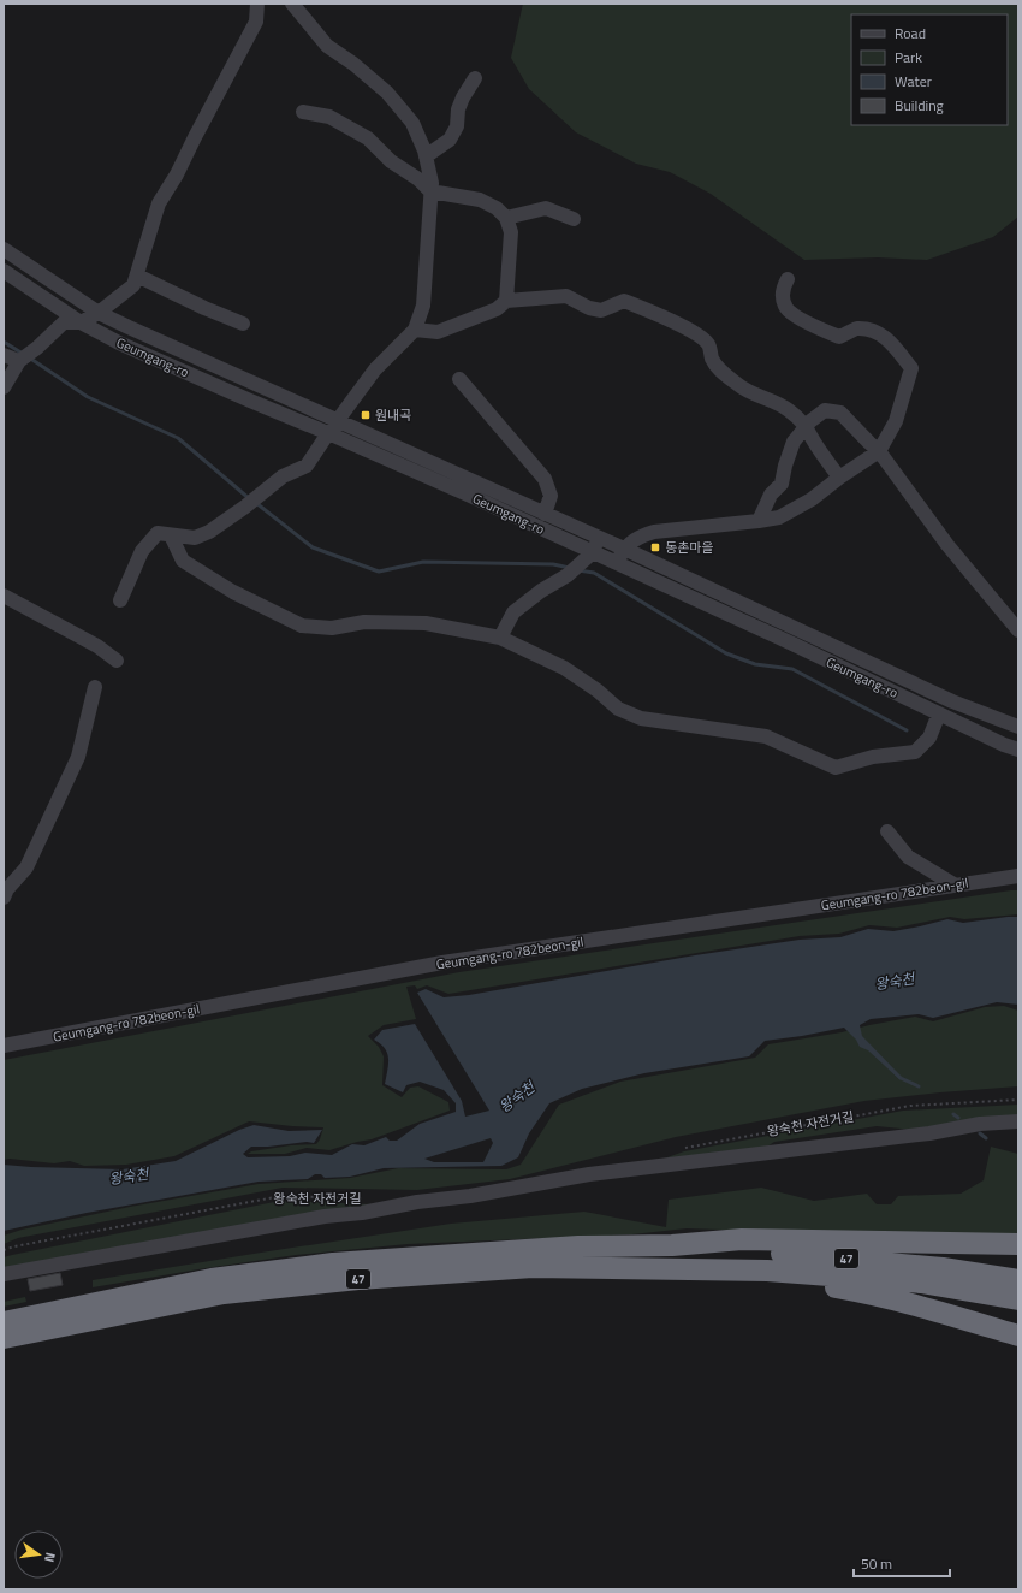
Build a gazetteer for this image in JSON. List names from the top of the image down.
{
  "streets": {
    "highway": ["47"],
    "street": ["Geumgang-ro", "Geumgang-ro 782beon-gil"],
    "path": ["왕숙천 자전거길"]
  },
  "water": ["왕숙천"],
  "places": {
    "transit": ["원내곡", "동촌마을"]
  },
  "legend": [
    "Road",
    "Park",
    "Water",
    "Building"
  ],
  "scale_bar": "50 m",
  "north": "right"
}
